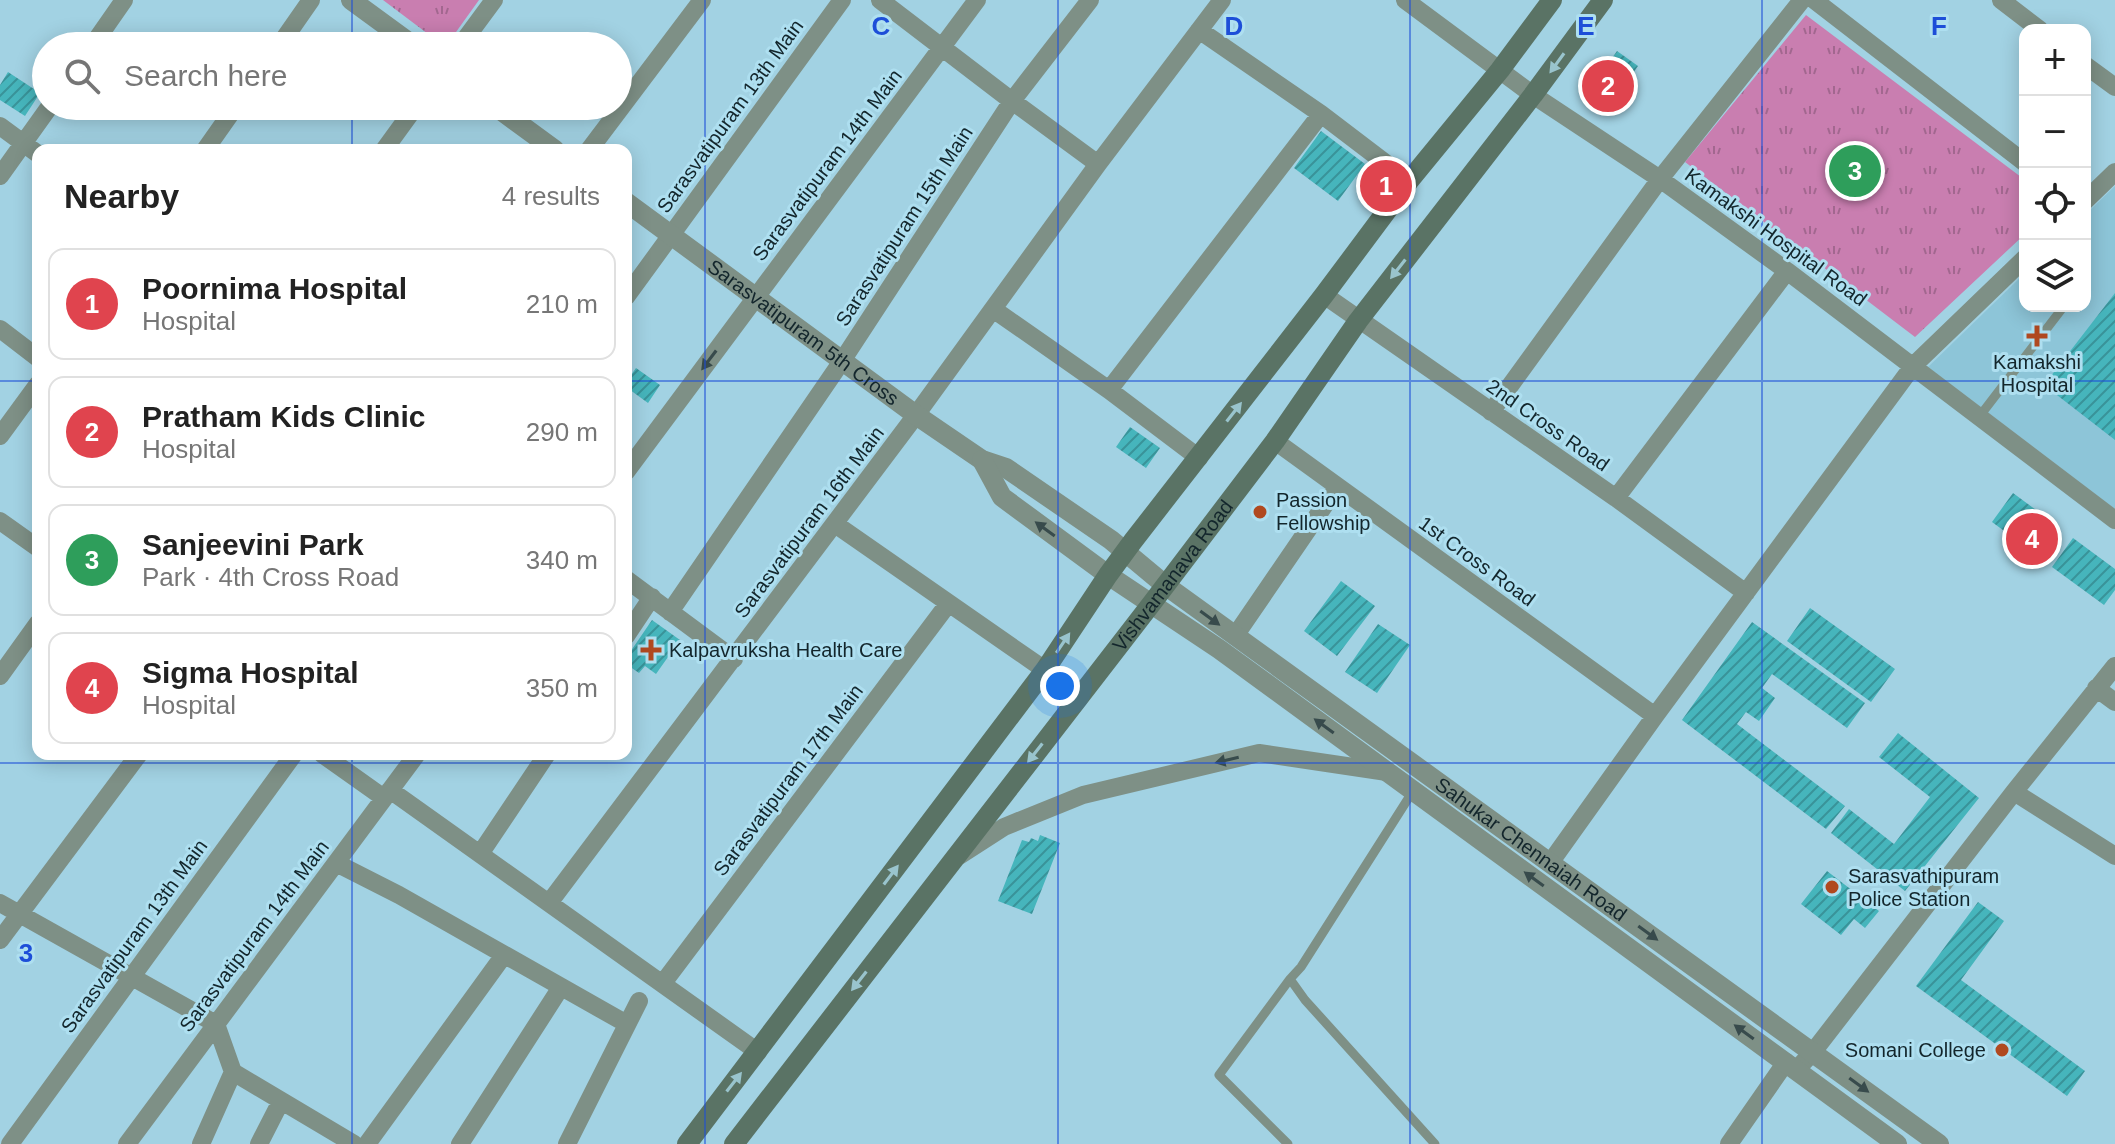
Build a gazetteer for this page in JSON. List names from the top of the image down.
{
  "streets": {
    "main road": ["Vishvamanava Road"],
    "street": [
      "Sarasvatipuram 13th Main",
      "Sarasvatipuram 14th Main",
      "Sarasvatipuram 15th Main",
      "Kamakshi Hospital Road",
      "Sarasvatipuram 5th Cross",
      "2nd Cross Road",
      "Sarasvatipuram 16th Main",
      "1st Cross Road",
      "Sarasvatipuram 17th Main",
      "Sahukar Chennaiah Road"
    ]
  },
  "crossings": [
    ["Sarasvatipuram 13th Main", "Sarasvatipuram 5th Cross"],
    ["Sarasvatipuram 14th Main", "Sarasvatipuram 5th Cross"],
    ["Sarasvatipuram 15th Main", "Sarasvatipuram 5th Cross"],
    ["Kamakshi Hospital Road", "Vishvamanava Road"],
    ["Sarasvatipuram 5th Cross", "Sarasvatipuram 16th Main"],
    ["Sarasvatipuram 5th Cross", "Sahukar Chennaiah Road"],
    ["2nd Cross Road", "Vishvamanava Road"],
    ["1st Cross Road", "Vishvamanava Road"],
    ["Vishvamanava Road", "Sahukar Chennaiah Road"]
  ],
  "places": {
    "health": ["Kamakshi Hospital", "Kalpavruksha Health Care"],
    "other": ["Passion Fellowship", "Sarasvathipuram Police Station", "Somani College"]
  },
  "page": {
    "map_buttons": ["+", "−"],
    "search": "Search here",
    "pins": [
      "2",
      "3",
      "1",
      "4"
    ],
    "heading": ["Nearby", "4 results"],
    "list": [
      {
        "mark": "1",
        "name": "Poornima Hospital",
        "note": "Hospital",
        "value": "210 m"
      },
      {
        "mark": "2",
        "name": "Pratham Kids Clinic",
        "note": "Hospital",
        "value": "290 m"
      },
      {
        "mark": "3",
        "name": "Sanjeevini Park",
        "note": "Park · 4th Cross Road",
        "value": "340 m"
      },
      {
        "mark": "4",
        "name": "Sigma Hospital",
        "note": "Hospital",
        "value": "350 m"
      }
    ]
  },
  "grid": {
    "columns": [
      "C",
      "D",
      "E",
      "F"
    ],
    "rows": ["3"]
  }
}
